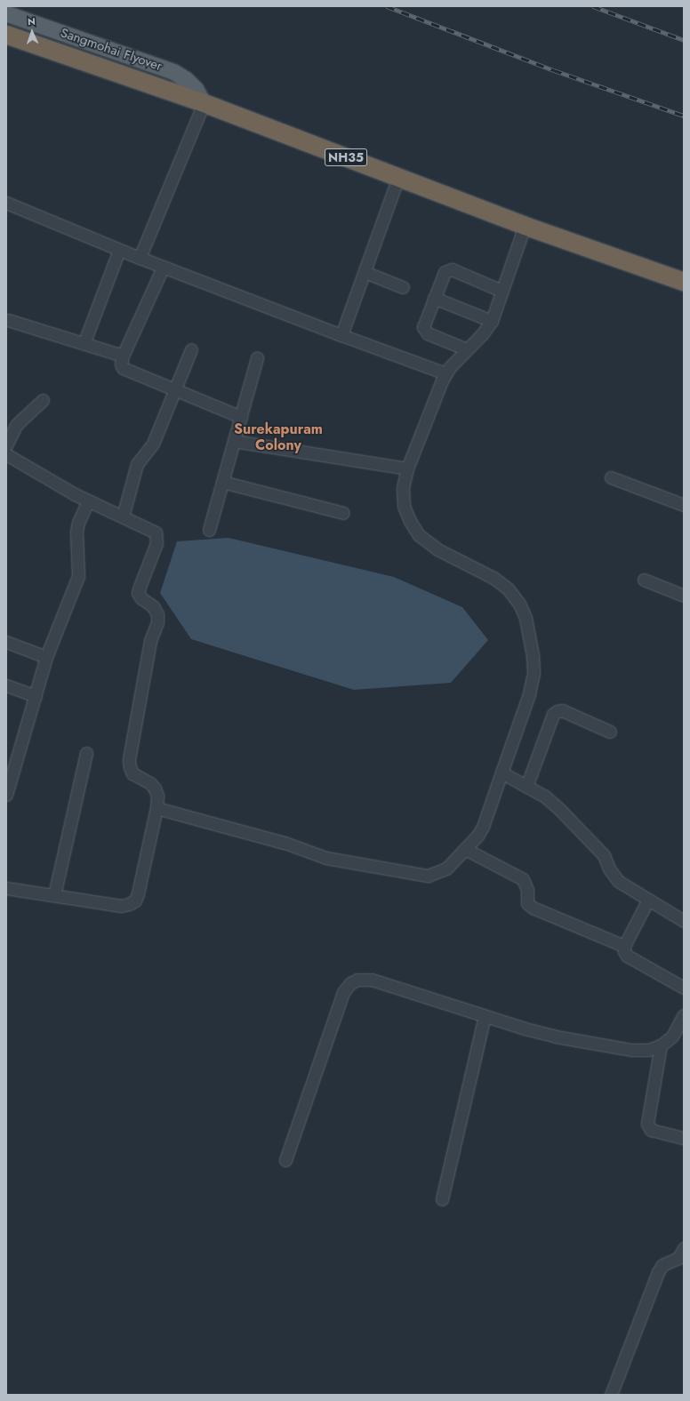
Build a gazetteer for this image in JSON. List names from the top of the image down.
{
  "streets": {
    "highway": ["NH35"],
    "main road": ["Sangmohai Flyover"]
  },
  "crossings": [
    ["Sangmohai Flyover", "NH35"]
  ],
  "districts": ["Surekapuram Colony"],
  "north": "top"
}
